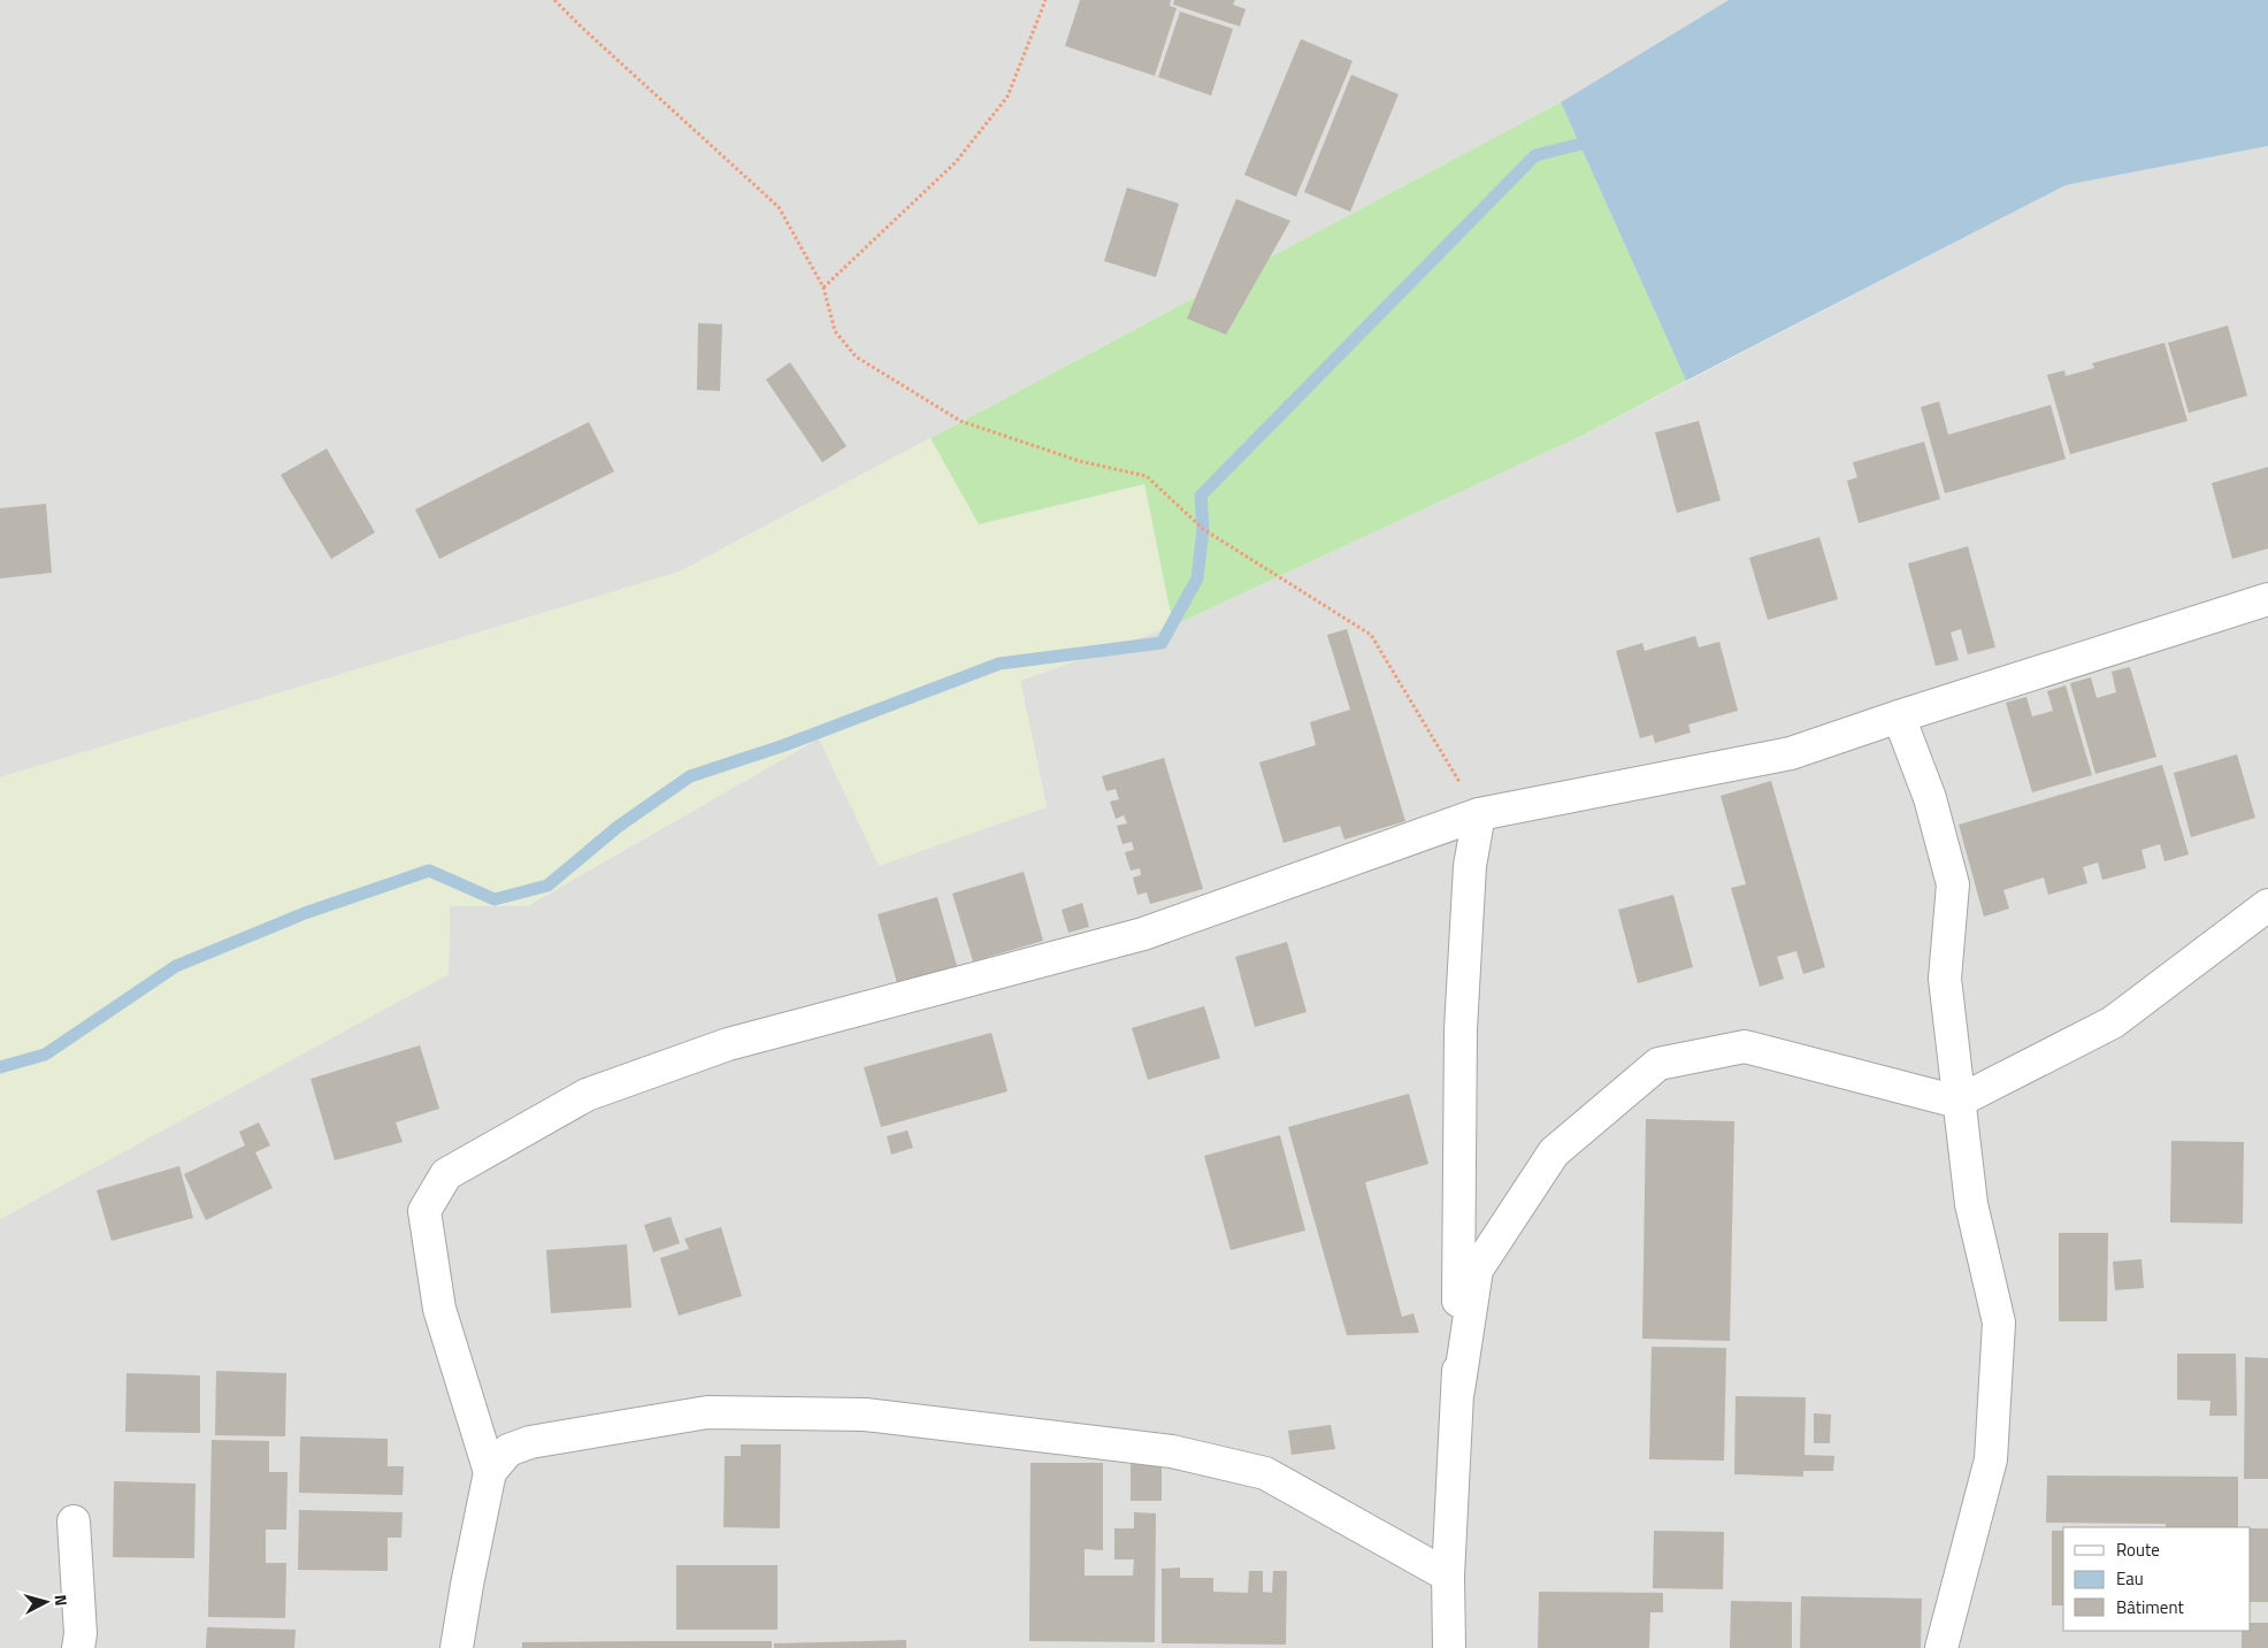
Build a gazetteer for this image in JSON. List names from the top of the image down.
{
  "legend": ["Route", "Eau", "Bâtiment"],
  "north": "right"
}
